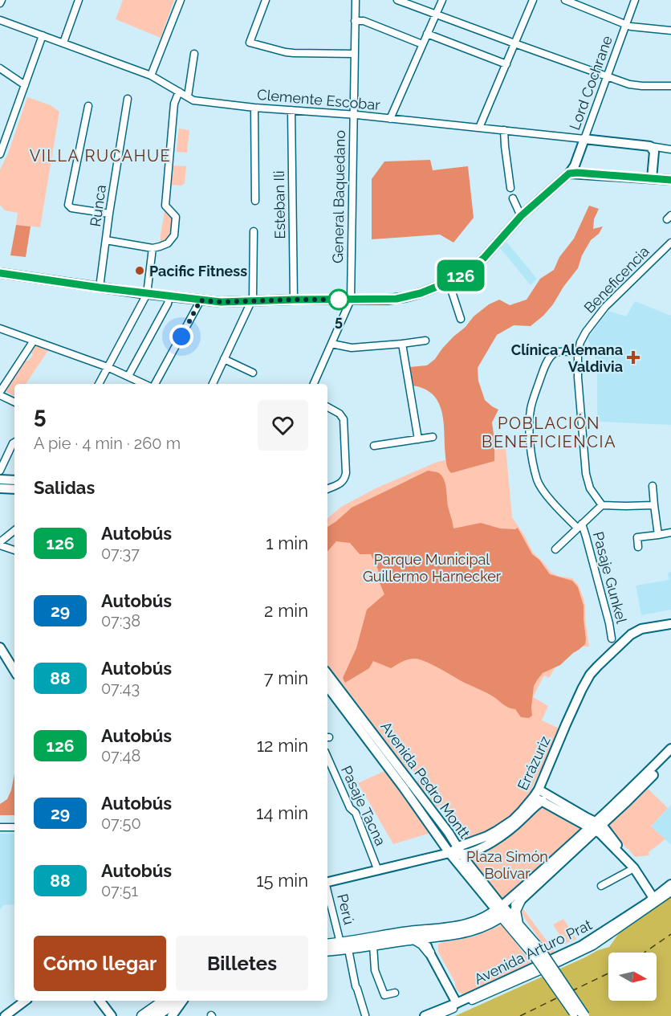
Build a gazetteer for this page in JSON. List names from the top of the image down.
{
  "streets": {
    "highway": ["Avenida Pedro Montt"],
    "main road": [
      "Lord Cochrane",
      "Clemente Escobar",
      "Errázuriz",
      "Avenida Arturo Prat"
    ],
    "street": [
      "General Baquedano",
      "Esteban Ili",
      "Runca",
      "Beneficencia",
      "Pasaje Gunkel",
      "Pasaje Tacna",
      "Perú"
    ]
  },
  "crossings": [
    ["Lord Cochrane", "Clemente Escobar"],
    ["Clemente Escobar", "General Baquedano"],
    ["Clemente Escobar", "Esteban Ili"],
    ["Errázuriz", "Avenida Pedro Montt"],
    ["Errázuriz", "Pasaje Tacna"]
  ],
  "districts": ["VILLA RUCAHUE", "POBLACIÓN BENEFICIENCIA"],
  "parks": ["Parque Municipal Guillermo Harnecker", "Plaza Simón Bolívar"],
  "places": {
    "other": ["Pacific Fitness", "5"],
    "health": ["Clínica Alemana Valdivia"]
  },
  "lines": ["bus line 126"],
  "north": "right",
  "page": {
    "on_map": "126",
    "heading": [
      ["5", "A pie · 4 min · 260 m"],
      "Salidas"
    ],
    "list": [
      {
        "mark": "126",
        "name": "Autobús",
        "note": "07:37",
        "value": "1 min"
      },
      {
        "mark": "29",
        "name": "Autobús",
        "note": "07:38",
        "value": "2 min"
      },
      {
        "mark": "88",
        "name": "Autobús",
        "note": "07:43",
        "value": "7 min"
      },
      {
        "mark": "126",
        "name": "Autobús",
        "note": "07:48",
        "value": "12 min"
      },
      {
        "mark": "29",
        "name": "Autobús",
        "note": "07:50",
        "value": "14 min"
      },
      {
        "mark": "88",
        "name": "Autobús",
        "note": "07:51",
        "value": "15 min"
      }
    ],
    "buttons": ["Cómo llegar", "Billetes"]
  }
}
